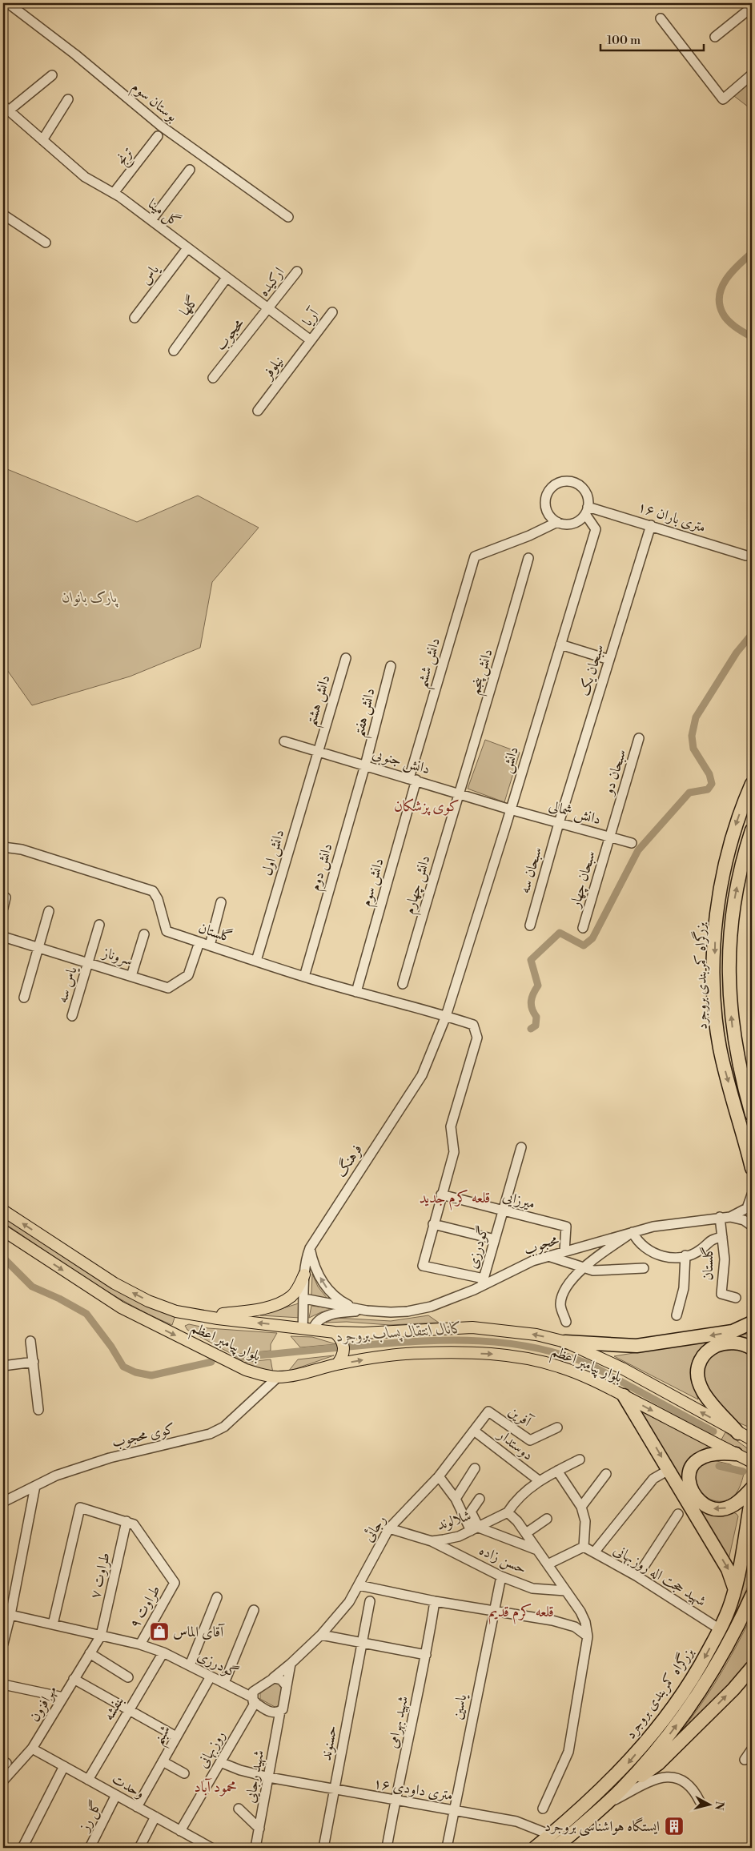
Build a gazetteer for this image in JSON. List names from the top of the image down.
{
  "streets": {
    "highway": ["بزرگراه کمربندی بروجرد"],
    "main road": ["بلوار پیامبر اعظم"],
    "street": [
      "بوستان سوم",
      "ترنج",
      "گل مینا",
      "یاس",
      "ارکیده",
      "گلها",
      "آریا",
      "محجوب",
      "نیلوفر",
      "۱۶ متری باران",
      "دانش ششم",
      "سبحان یک",
      "دانش پنجم",
      "دانش هشتم",
      "دانش هفتم",
      "دانش",
      "دانش جنوبی",
      "سبحان دو",
      "دانش شمالی",
      "دانش اول",
      "دانش دوم",
      "سبحان سه",
      "سبحان چهار",
      "دانش سوم",
      "دانش چهارم",
      "گلستان",
      "سروناز",
      "یاس سه",
      "فرهنگ",
      "میرزایی",
      "گودرزی",
      "آفرین",
      "کوی محجوب",
      "دوستدار",
      "شلالوند",
      "رجائی",
      "حسن زاده",
      "طراوت ۷",
      "شهید حجت اله روزبهانی",
      "طراوت ۹",
      "مهرافزون",
      "یاسین",
      "بنفشه",
      "شهید بهرامی",
      "شبنم",
      "حسنوند",
      "روزبهانی",
      "شهید رجایی",
      "وحدت",
      "۱۶ متری داودی",
      "گل رز"
    ]
  },
  "crossings": [
    ["ترنج", "گل مینا"],
    ["گل مینا", "یاس"],
    ["گل مینا", "ارکیده"],
    ["گل مینا", "گلها"],
    ["گل مینا", "آریا"],
    ["گل مینا", "محجوب"],
    ["گل مینا", "نیلوفر"],
    ["ارکیده", "محجوب"],
    ["آریا", "نیلوفر"],
    ["محجوب", "گلستان"],
    ["محجوب", "میرزایی"],
    ["محجوب", "گودرزی"],
    ["۱۶ متری باران", "دانش ششم"],
    ["۱۶ متری باران", "سبحان یک"],
    ["۱۶ متری باران", "دانش"],
    ["دانش ششم", "دانش"],
    ["دانش ششم", "دانش جنوبی"],
    ["دانش ششم", "دانش سوم"],
    ["سبحان یک", "دانش شمالی"],
    ["سبحان یک", "سبحان سه"],
    ["دانش پنجم", "دانش جنوبی"],
    ["دانش پنجم", "دانش چهارم"],
    ["دانش هشتم", "دانش جنوبی"],
    ["دانش هشتم", "دانش اول"],
    ["دانش هفتم", "دانش جنوبی"],
    ["دانش هفتم", "دانش دوم"],
    ["دانش", "دانش جنوبی"],
    ["دانش", "دانش شمالی"],
    ["دانش", "گلستان"],
    ["دانش", "فرهنگ"],
    ["دانش جنوبی", "دانش شمالی"],
    ["دانش جنوبی", "دانش اول"],
    ["دانش جنوبی", "دانش دوم"],
    ["دانش جنوبی", "دانش سوم"],
    ["دانش جنوبی", "دانش چهارم"],
    ["سبحان دو", "دانش شمالی"],
    ["سبحان دو", "سبحان چهار"],
    ["دانش شمالی", "سبحان سه"],
    ["دانش شمالی", "سبحان چهار"],
    ["دانش اول", "گلستان"],
    ["دانش دوم", "گلستان"],
    ["دانش سوم", "گلستان"],
    ["گلستان", "سروناز"],
    ["گلستان", "فرهنگ"],
    ["گلستان", "میرزایی"],
    ["سروناز", "یاس سه"],
    ["بزرگراه کمربندی بروجرد", "شهید حجت اله روزبهانی"],
    ["بزرگراه کمربندی بروجرد", "۱۶ متری داودی"],
    ["فرهنگ", "بلوار پیامبر اعظم"],
    ["میرزایی", "گودرزی"],
    ["گودرزی", "رجائی"],
    ["گودرزی", "طراوت ۷"],
    ["گودرزی", "طراوت ۹"],
    ["گودرزی", "مهرافزون"],
    ["گودرزی", "بنفشه"],
    ["گودرزی", "شبنم"],
    ["گودرزی", "روزبهانی"],
    ["گودرزی", "شهید رجایی"],
    ["بلوار پیامبر اعظم", "کوی محجوب"],
    ["آفرین", "رجائی"],
    ["دوستدار", "رجائی"],
    ["شلالوند", "رجائی"],
    ["شلالوند", "حسن زاده"],
    ["رجائی", "روزبهانی"],
    ["رجائی", "شهید رجایی"],
    ["حسن زاده", "یاسین"],
    ["طراوت ۷", "طراوت ۹"],
    ["طراوت ۷", "مهرافزون"],
    ["مهرافزون", "وحدت"],
    ["یاسین", "۱۶ متری داودی"],
    ["بنفشه", "وحدت"],
    ["شهید بهرامی", "۱۶ متری داودی"],
    ["شبنم", "وحدت"],
    ["حسنوند", "۱۶ متری داودی"],
    ["روزبهانی", "شهید رجایی"],
    ["روزبهانی", "وحدت"],
    ["روزبهانی", "۱۶ متری داودی"],
    ["شهید رجایی", "۱۶ متری داودی"],
    ["وحدت", "گل رز"]
  ],
  "districts": [
    "کوی پزشکان",
    "قلعه کرم جدید",
    "قلعه کرم قدیم",
    "محمود آباد"
  ],
  "water": ["کانال انتقال پساب بروجرد"],
  "parks": ["پارک بانوان"],
  "places": {
    "shop": ["آقای الماس"],
    "building": ["ایستگاه هواشناسی بروجرد"]
  },
  "scale_bar": "100 m",
  "north": "right"
}
